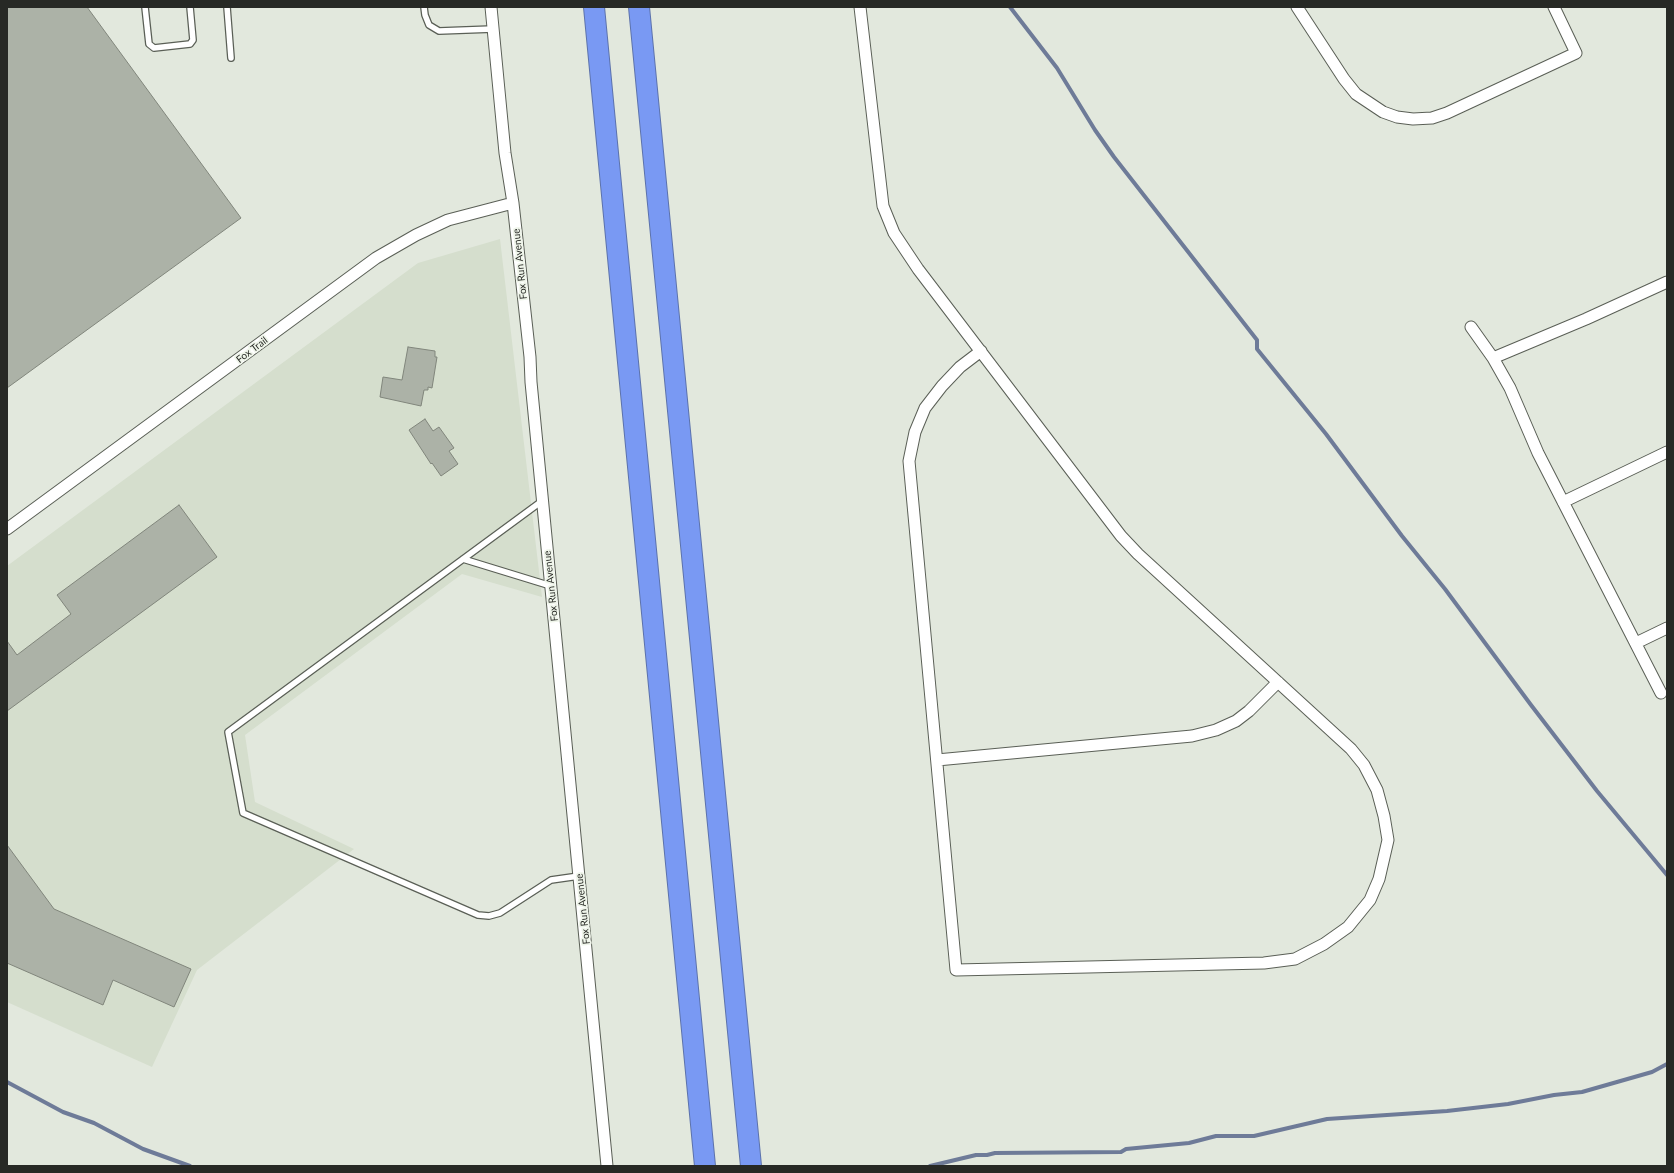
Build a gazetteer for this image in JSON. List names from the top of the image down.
{
  "streets": {
    "street": ["Fox Run Avenue", "Fox Trail"]
  },
  "crossings": [
    ["Fox Run Avenue", "Fox Trail"]
  ]
}
